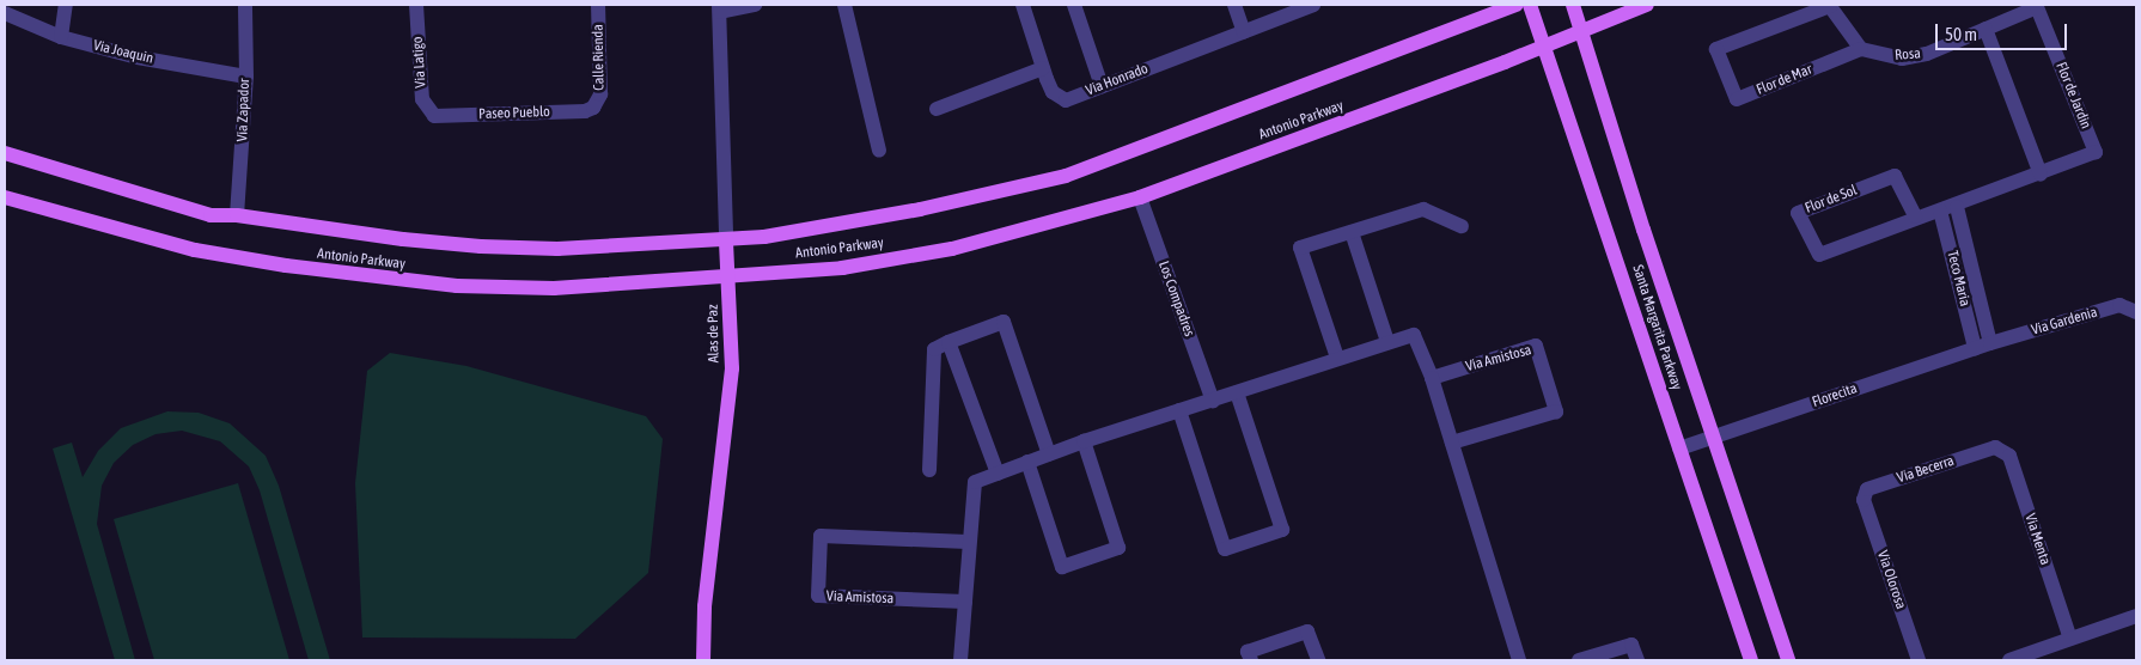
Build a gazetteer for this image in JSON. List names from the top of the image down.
{
  "streets": {
    "main road": ["Antonio Parkway", "Santa Margarita Parkway", "Alas de Paz"],
    "street": [
      "Via Joaquin",
      "Rosa",
      "Calle Rienda",
      "Via Latigo",
      "Via Honrado",
      "Flor de Mar",
      "Flor de Jardin",
      "Via Zapador",
      "Paseo Pueblo",
      "Flor de Sol",
      "Teco Maria",
      "Los Compadres",
      "Via Gardenia",
      "Via Amistosa",
      "Florecita",
      "Via Becerra",
      "Via Menta",
      "Via Olorosa"
    ]
  },
  "crossings": [
    ["Via Joaquin", "Via Zapador"],
    ["Rosa", "Flor de Mar"],
    ["Rosa", "Flor de Jardin"],
    ["Calle Rienda", "Paseo Pueblo"],
    ["Via Latigo", "Paseo Pueblo"],
    ["Flor de Jardin", "Flor de Sol"],
    ["Via Zapador", "Antonio Parkway"],
    ["Antonio Parkway", "Los Compadres"],
    ["Antonio Parkway", "Santa Margarita Parkway"],
    ["Antonio Parkway", "Alas de Paz"],
    ["Flor de Sol", "Teco Maria"],
    ["Teco Maria", "Via Gardenia"],
    ["Teco Maria", "Florecita"],
    ["Via Gardenia", "Florecita"],
    ["Santa Margarita Parkway", "Florecita"],
    ["Via Becerra", "Via Menta"],
    ["Via Becerra", "Via Olorosa"]
  ],
  "scale_bar": "50 m"
}
